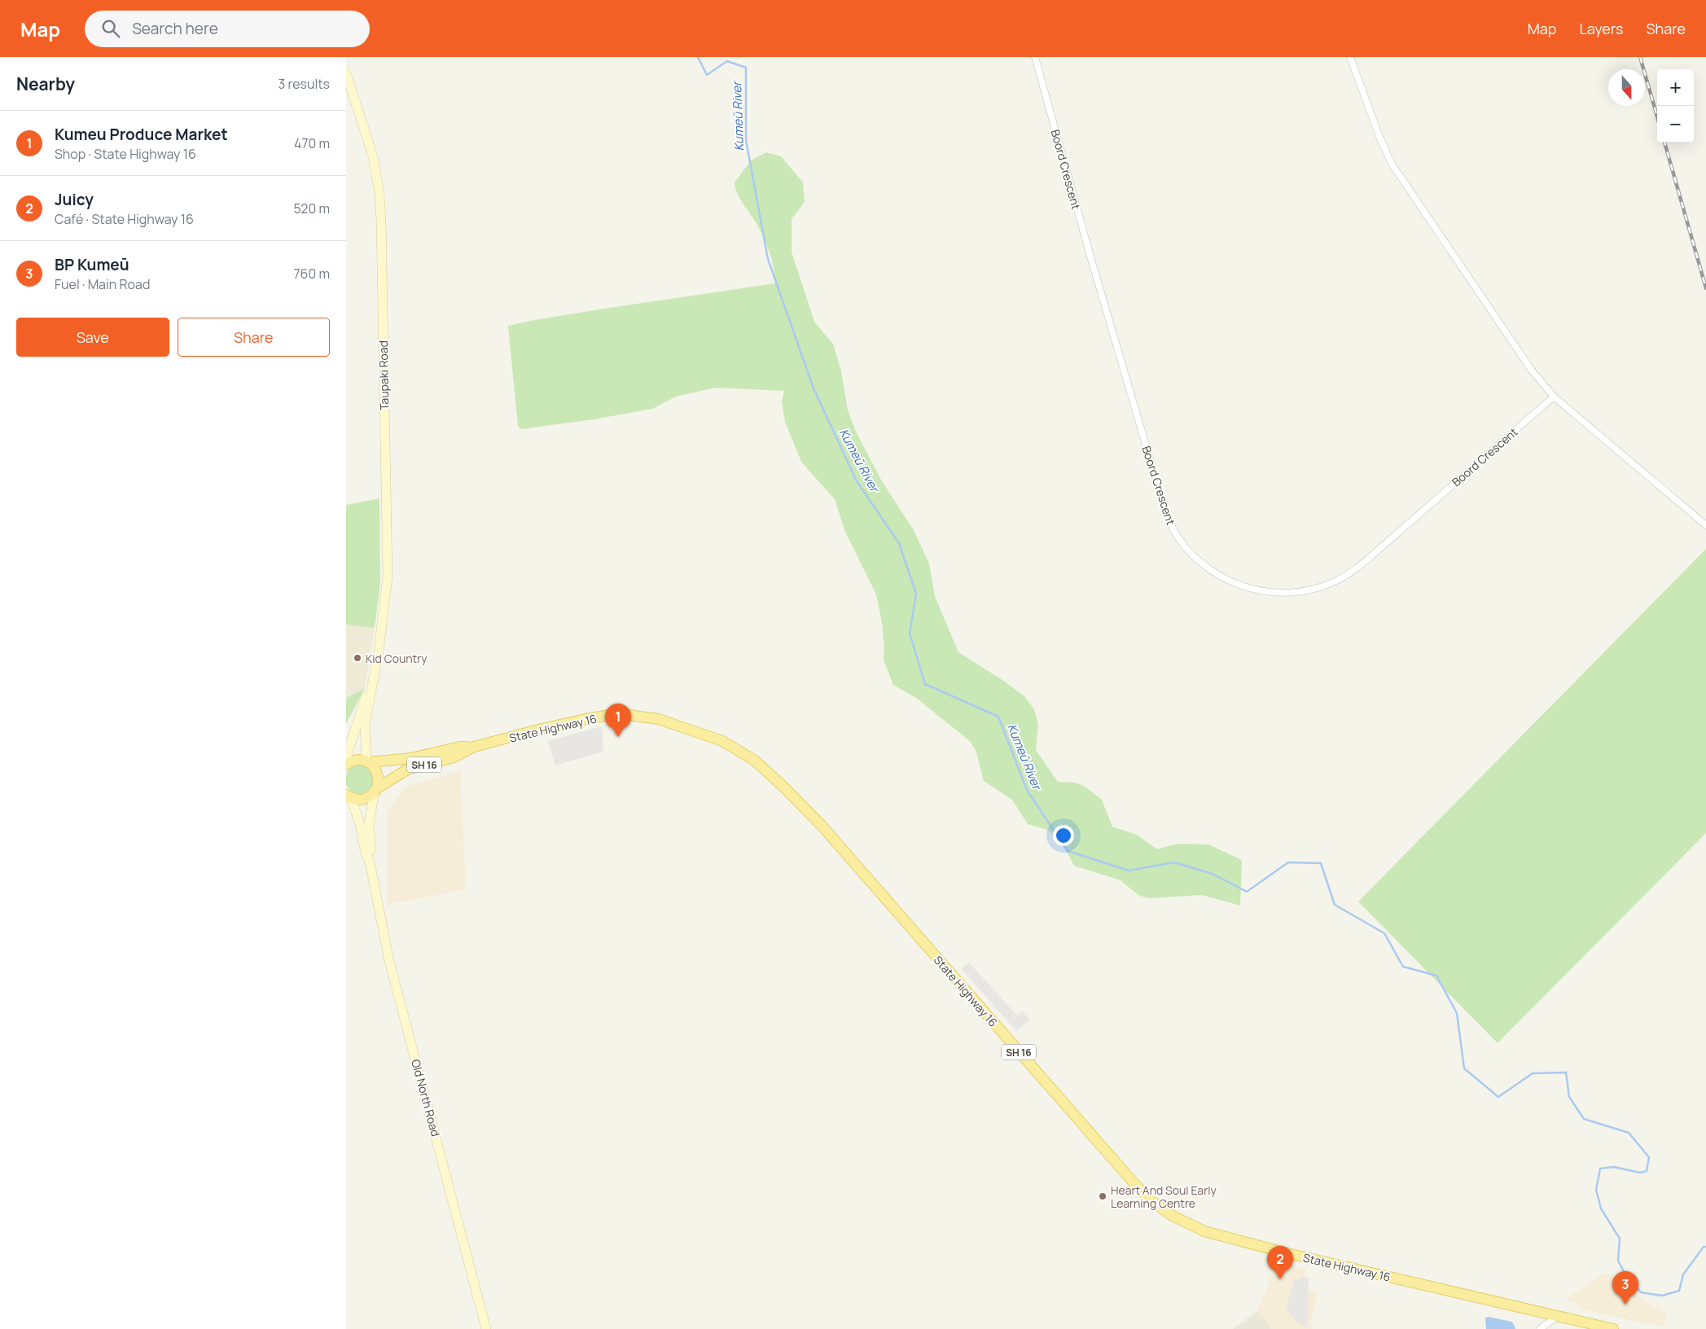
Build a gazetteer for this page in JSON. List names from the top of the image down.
{
  "streets": {
    "main road": ["State Highway 16", "SH 16"],
    "street": ["Boord Crescent", "Taupaki Road", "Old North Road"]
  },
  "crossings": [
    ["Taupaki Road", "State Highway 16"],
    ["Taupaki Road", "SH 16"],
    ["State Highway 16", "SH 16"],
    ["State Highway 16", "Old North Road"],
    ["SH 16", "Old North Road"]
  ],
  "water": ["Kumeū River"],
  "places": ["Kid Country", "Heart And Soul Early Learning Centre"],
  "north": "bottom",
  "page": {
    "header": "Map",
    "search": "Search here",
    "nav": ["Map", "Layers", "Share"],
    "heading": ["Nearby", "3 results"],
    "map_buttons": ["+", "−"],
    "list": [
      {
        "mark": "1",
        "name": "Kumeu Produce Market",
        "note": "Shop · State Highway 16",
        "value": "470 m"
      },
      {
        "mark": "2",
        "name": "Juicy",
        "note": "Café · State Highway 16",
        "value": "520 m"
      },
      {
        "mark": "3",
        "name": "BP Kumeū",
        "note": "Fuel · Main Road",
        "value": "760 m"
      }
    ],
    "buttons": ["Save", "Share"],
    "pins": ["1", "2", "3"]
  }
}
